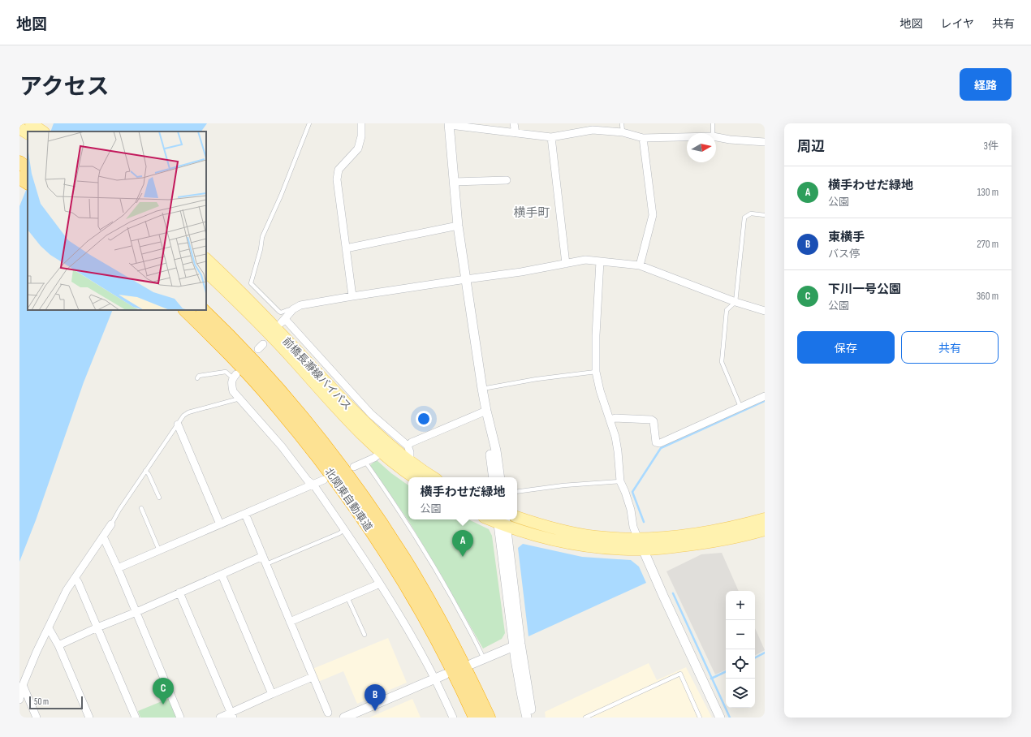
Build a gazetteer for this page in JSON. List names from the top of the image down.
{
  "streets": {
    "highway": ["北関東自動車道"],
    "main road": ["前橋長瀞線バイパス"]
  },
  "districts": ["横手町"],
  "scale_bar": "50 m",
  "north": "right",
  "page": {
    "header": "地図",
    "nav": ["地図", "レイヤ", "共有"],
    "title": "アクセス",
    "buttons": [
      "経路",
      ["保存", "共有"]
    ],
    "heading": ["周辺", "3件"],
    "list": [
      {
        "mark": "A",
        "name": "横手わせだ緑地",
        "note": "公園",
        "value": "130 m"
      },
      {
        "mark": "B",
        "name": "東横手",
        "note": "バス停",
        "value": "270 m"
      },
      {
        "mark": "C",
        "name": "下川一号公園",
        "note": "公園",
        "value": "360 m"
      }
    ],
    "popup": ["横手わせだ緑地", "公園"],
    "pins": ["A", "C", "B"],
    "map_buttons": ["+", "−"],
    "scale": "50 m"
  }
}
